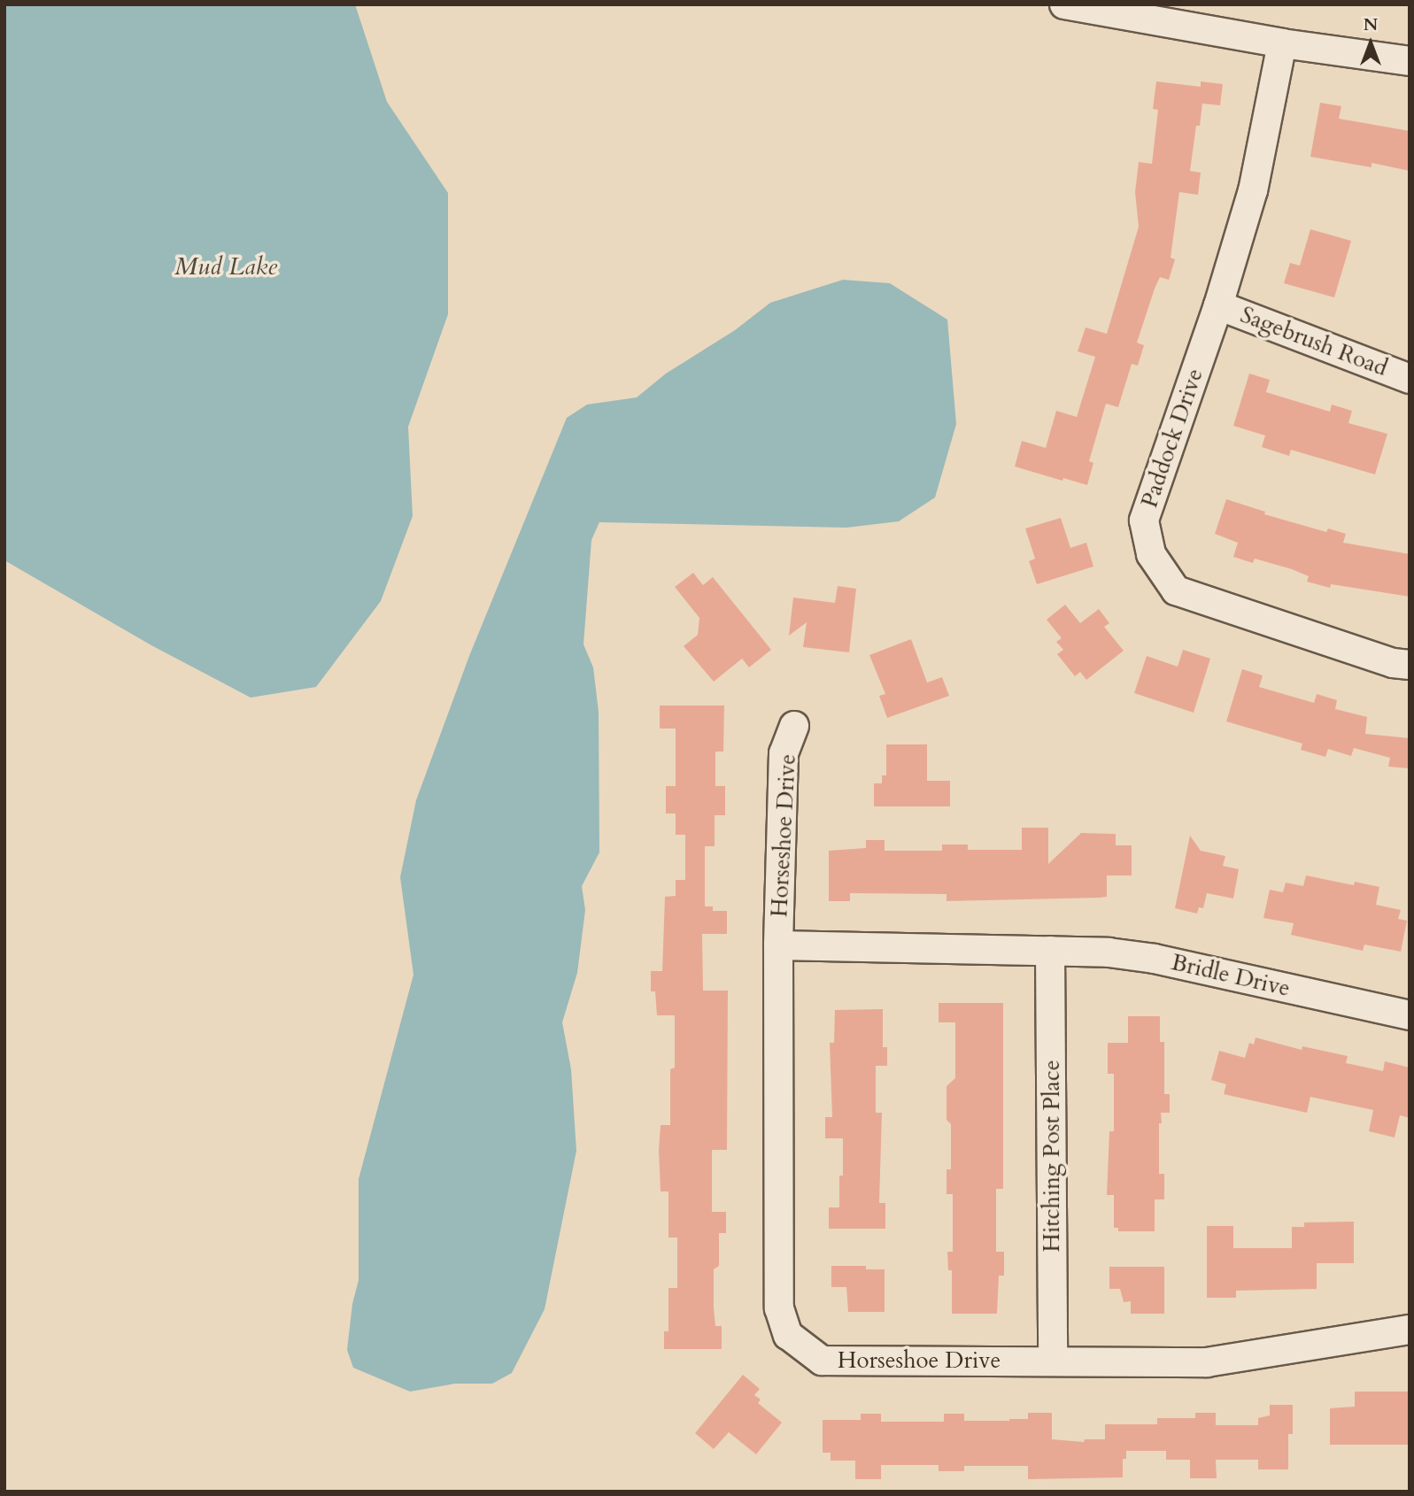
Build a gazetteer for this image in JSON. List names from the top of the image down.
{
  "streets": {
    "street": [
      "Sagebrush Road",
      "Paddock Drive",
      "Horseshoe Drive",
      "Bridle Drive",
      "Hitching Post Place"
    ]
  },
  "crossings": [
    ["Sagebrush Road", "Paddock Drive"],
    ["Horseshoe Drive", "Bridle Drive"],
    ["Horseshoe Drive", "Hitching Post Place"],
    ["Bridle Drive", "Hitching Post Place"]
  ],
  "water": ["Mud Lake"],
  "north": "top"
}
